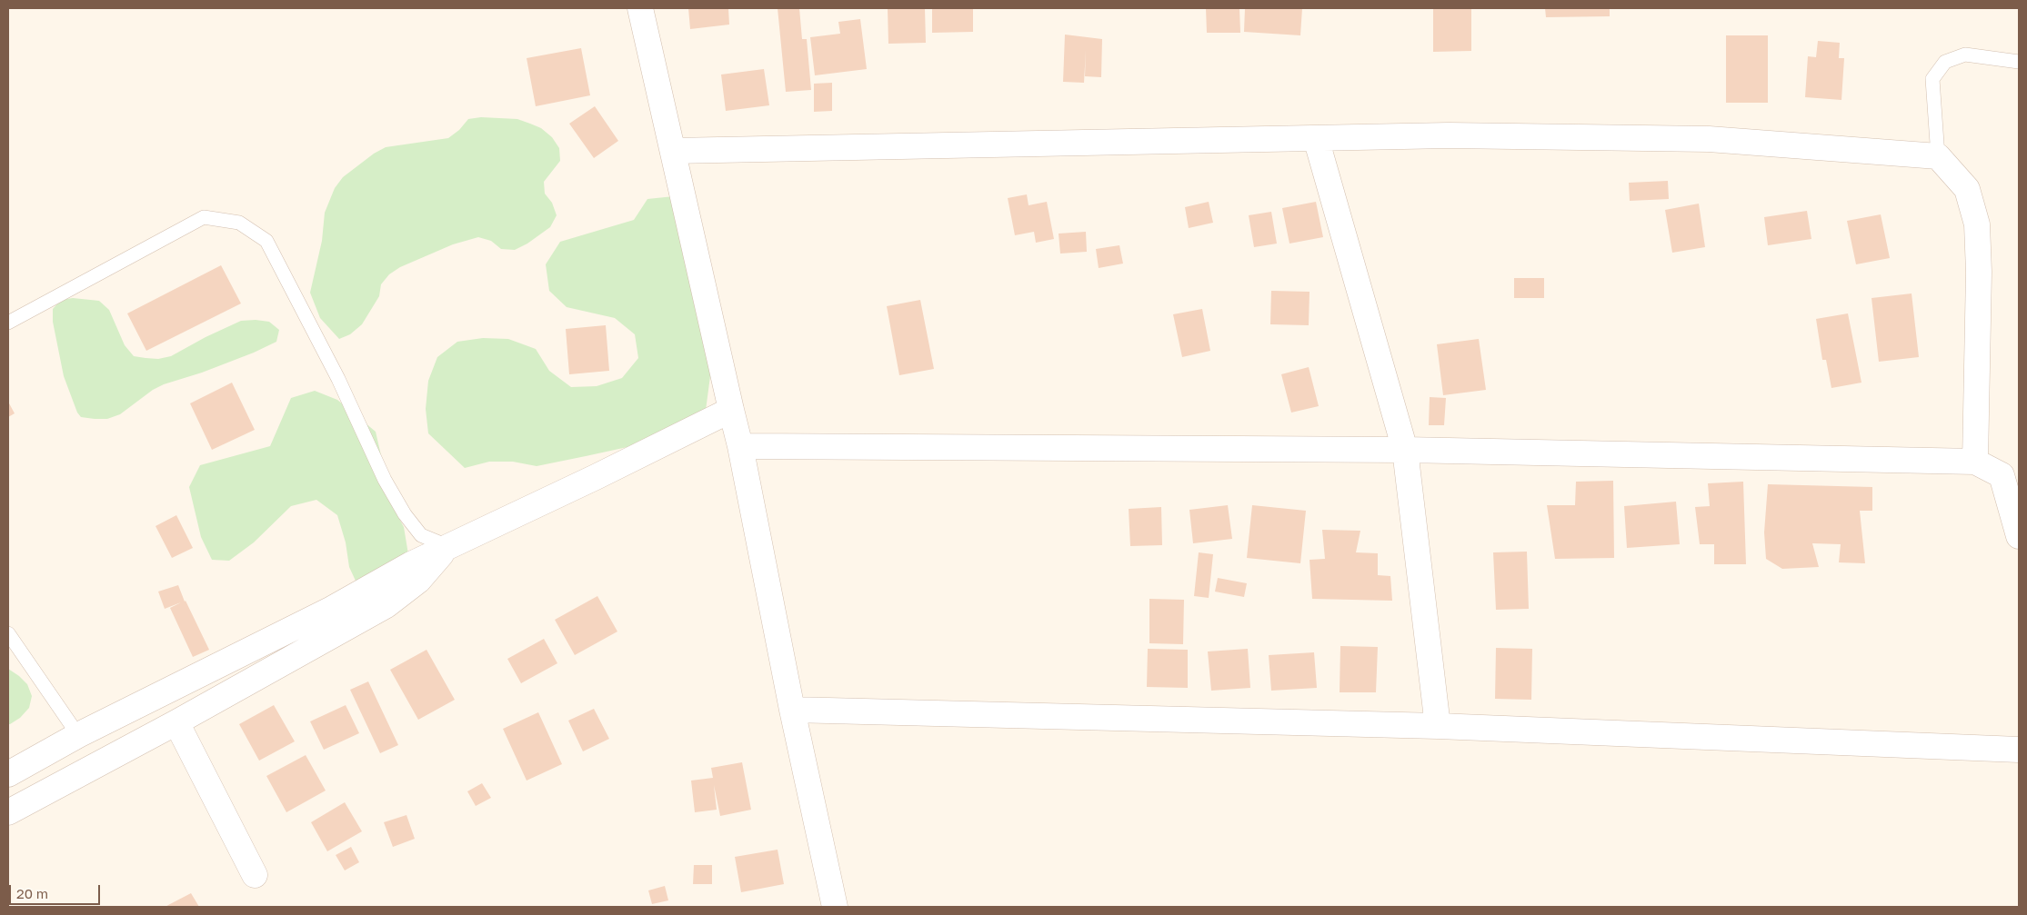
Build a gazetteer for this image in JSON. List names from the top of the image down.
{
  "scale_bar": "20 m"
}
